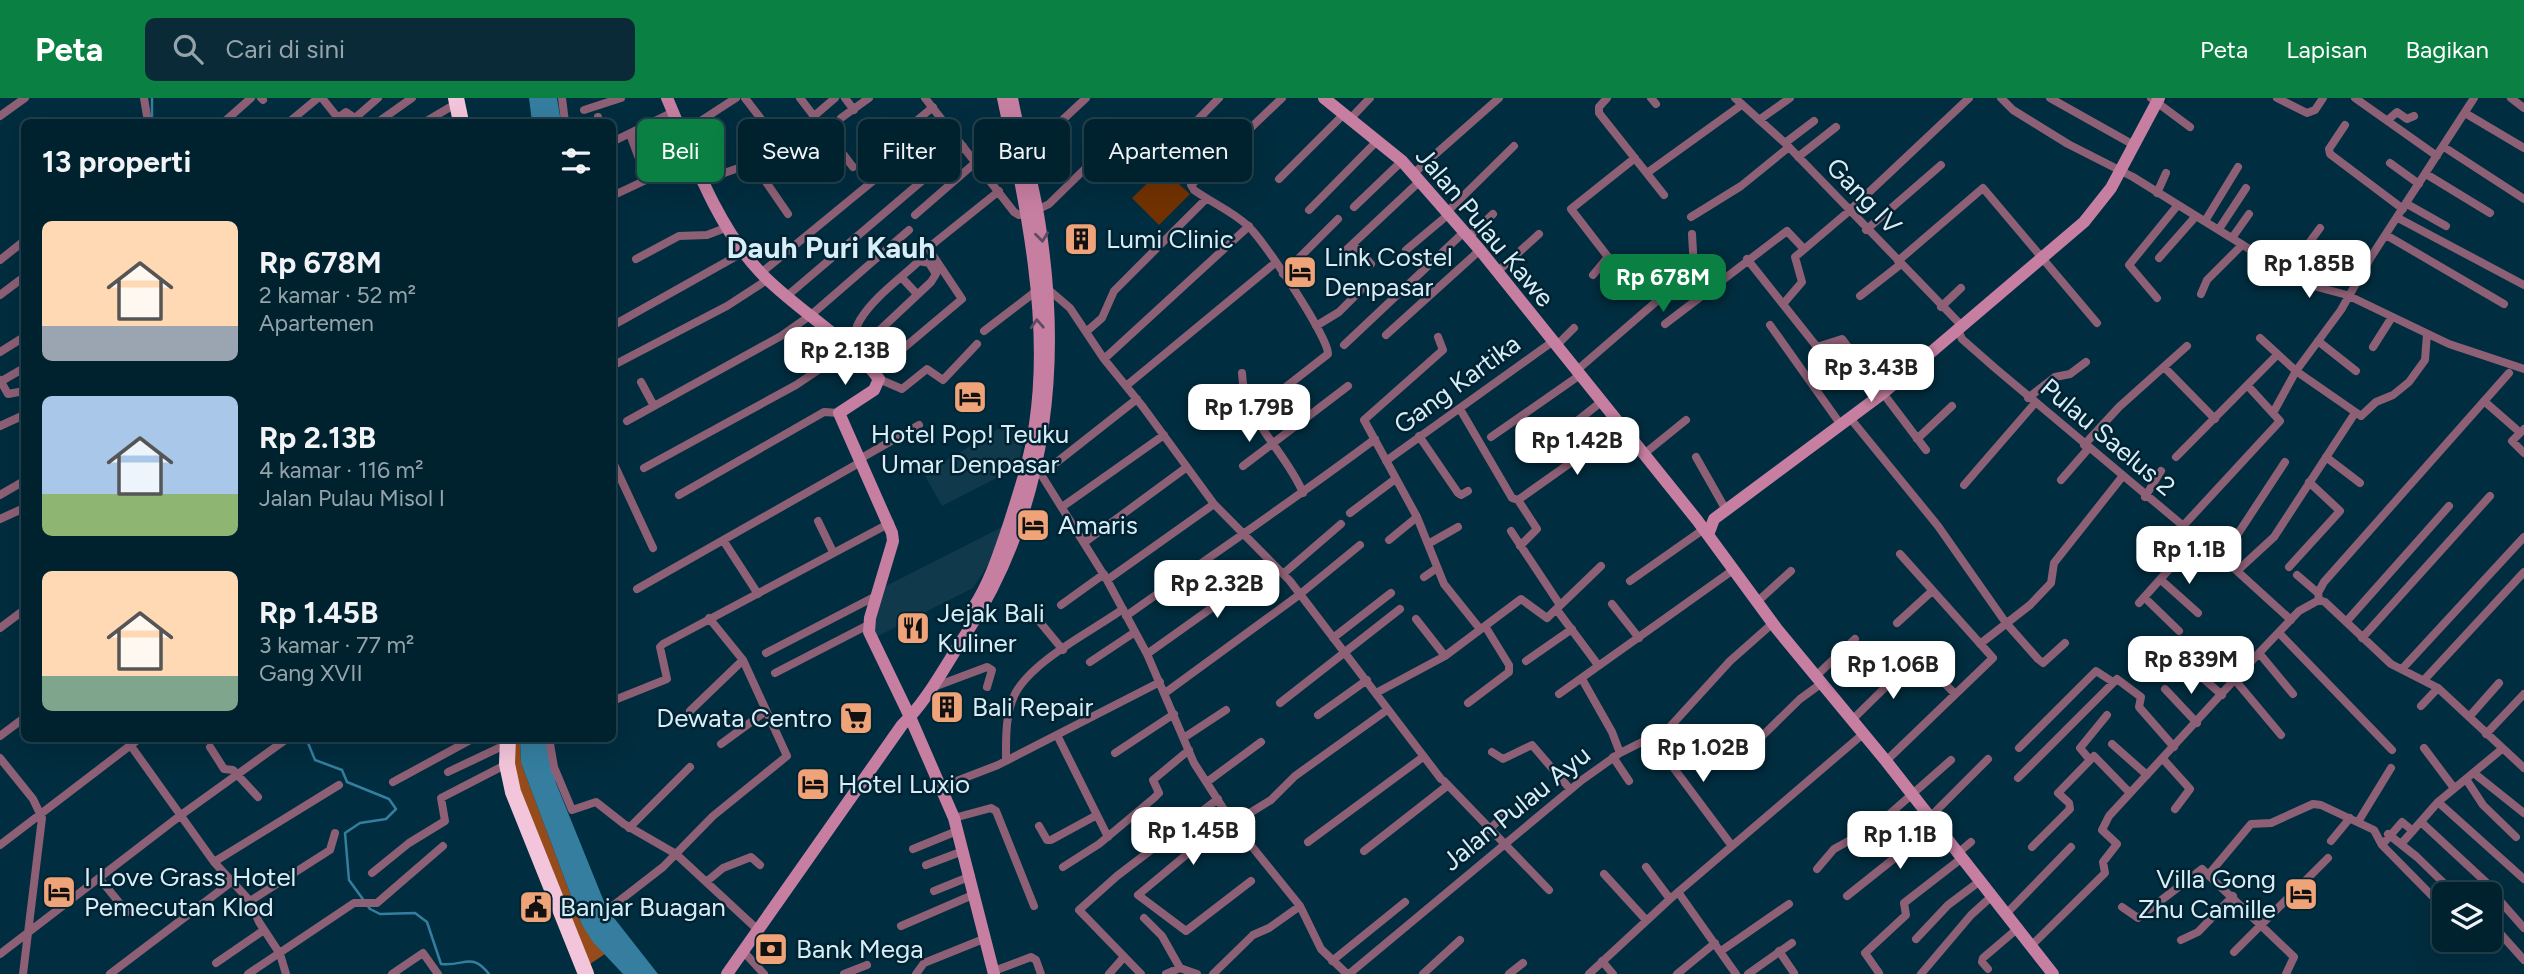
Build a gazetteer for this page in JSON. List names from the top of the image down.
{
  "streets": {
    "street": [
      "Gang IV",
      "Jalan Pulau Kawe",
      "Gang Kartika",
      "Pulau Saelus 2",
      "Jalan Pulau Ayu"
    ]
  },
  "crossings": [
    ["Gang IV", "Pulau Saelus 2"],
    ["Jalan Pulau Kawe", "Gang Kartika"],
    ["Jalan Pulau Kawe", "Jalan Pulau Ayu"]
  ],
  "districts": ["Dauh Puri Kauh"],
  "places": {
    "building": ["Lumi Clinic", "Bali Repair"],
    "hotel": [
      "Link Costel Denpasar",
      "Hotel Pop! Teuku Umar Denpasar",
      "Amaris",
      "Hotel Luxio",
      "I Love Grass Hotel Pemecutan Klod",
      "Villa Gong Zhu Camille"
    ],
    "restaurant": ["Jejak Bali Kuliner"],
    "supermarket": ["Dewata Centro"],
    "public building": ["Banjar Buagan"],
    "bank": ["Bank Mega"]
  },
  "page": {
    "header": "Peta",
    "search": "Cari di sini",
    "nav": ["Peta", "Lapisan", "Bagikan"],
    "chip": [
      "Beli",
      "Sewa",
      "Filter",
      "Baru",
      "Apartemen"
    ],
    "heading": "13 properti",
    "list": [
      {
        "name": "Rp 678M",
        "note": "2 kamar · 52 m² · Apartemen"
      },
      {
        "name": "Rp 2.13B",
        "note": "4 kamar · 116 m² · Jalan Pulau Misol I"
      },
      {
        "name": "Rp 1.45B",
        "note": "3 kamar · 77 m² · Gang XVII"
      }
    ],
    "price": [
      "Rp 1.85B",
      "Rp 678M",
      "Rp 2.13B",
      "Rp 3.43B",
      "Rp 1.79B",
      "Rp 1.42B",
      "Rp 1.1B",
      "Rp 2.32B",
      "Rp 839M",
      "Rp 1.06B",
      "Rp 1.02B",
      "Rp 1.45B",
      "Rp 1.1B"
    ]
  }
}
